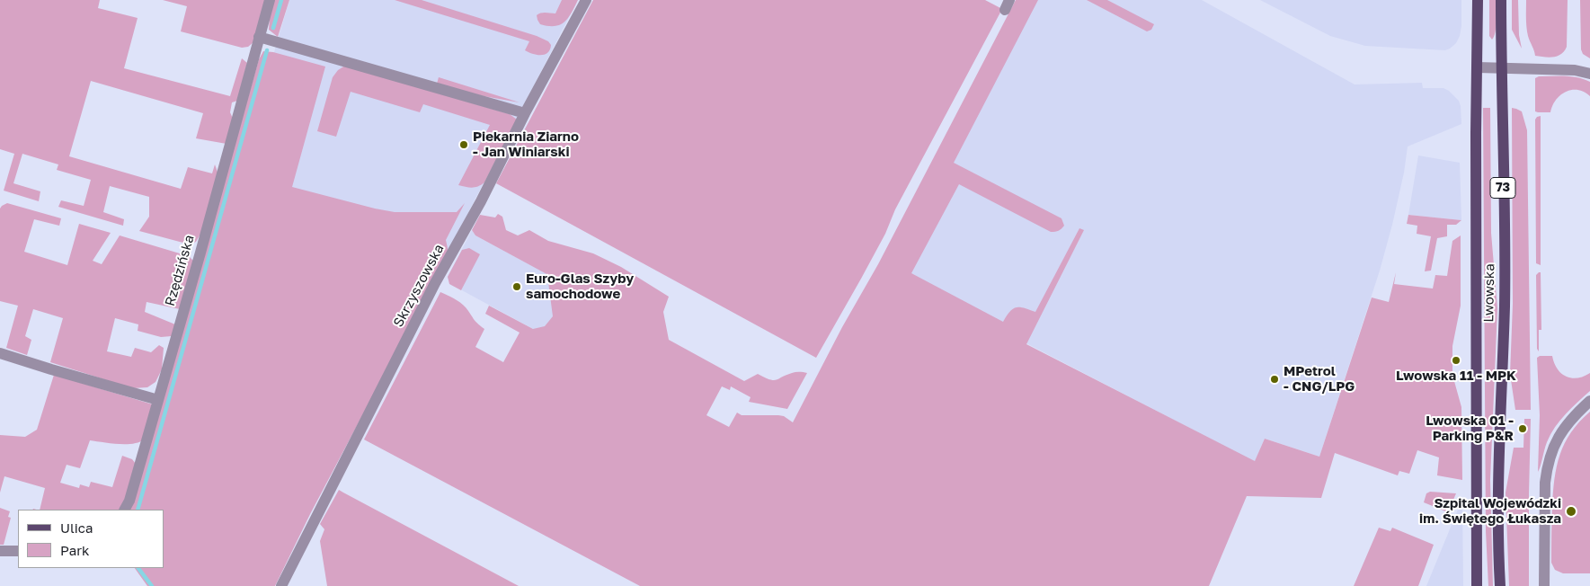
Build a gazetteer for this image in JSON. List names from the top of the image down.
{
  "streets": {
    "main road": ["73", "Lwowska"],
    "street": ["Rzędzińska", "Skrzyszowska"]
  },
  "places": [
    "Piekarnia Ziarno - Jan Winiarski",
    "Euro-Glas Szyby samochodowe",
    "Lwowska 11 - MPK",
    "MPetrol - CNG/LPG",
    "Lwowska 01 - Parking P&R",
    "Szpital Wojewódzki im. Świętego Łukasza"
  ],
  "legend": ["Ulica", "Park"]
}
